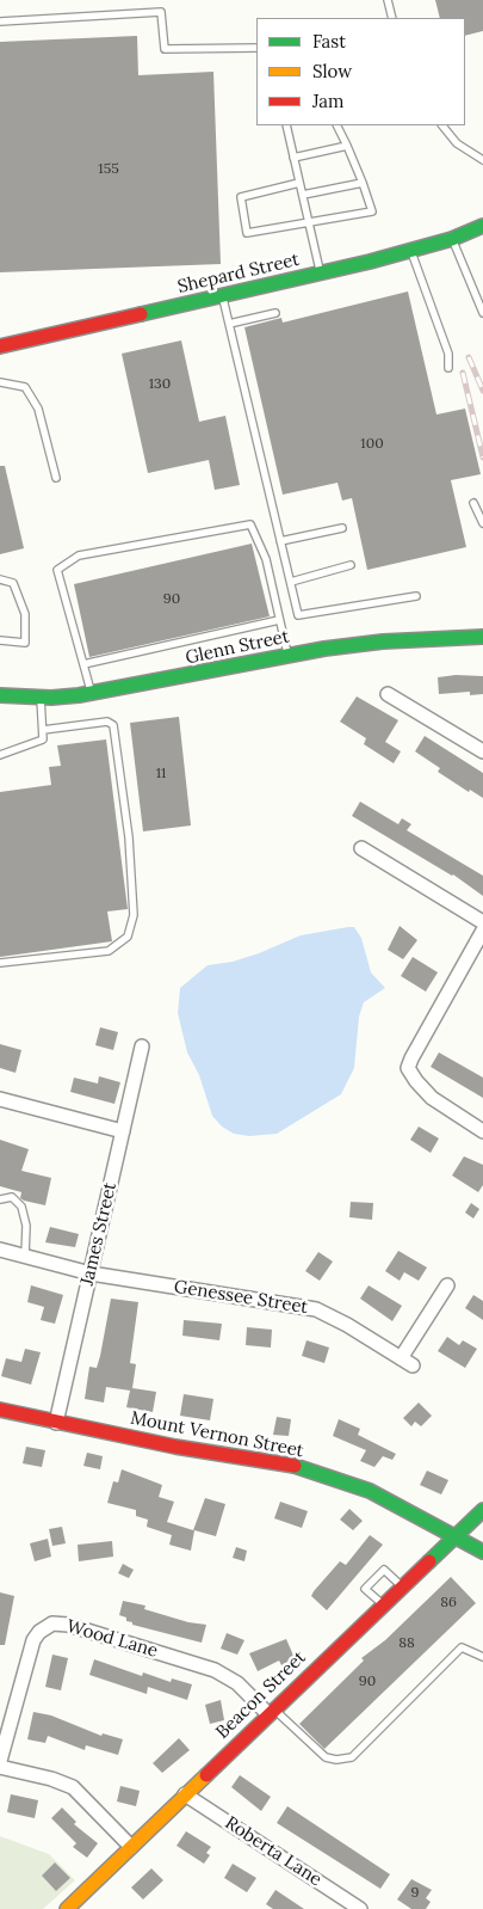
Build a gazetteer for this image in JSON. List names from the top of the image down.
{
  "streets": {
    "main road": [
      "Shepard Street",
      "Glenn Street",
      "Mount Vernon Street",
      "Beacon Street"
    ],
    "street": [
      "James Street",
      "Genessee Street",
      "Wood Lane",
      "Roberta Lane"
    ]
  },
  "crossings": [
    ["James Street", "Genessee Street"],
    ["James Street", "Mount Vernon Street"],
    ["Mount Vernon Street", "Beacon Street"],
    ["Wood Lane", "Beacon Street"],
    ["Beacon Street", "Roberta Lane"]
  ],
  "house_numbers": [
    "155",
    "130",
    "100",
    "90",
    "11",
    "86",
    "88",
    "90",
    "9"
  ],
  "legend": ["Fast", "Slow", "Jam"]
}
